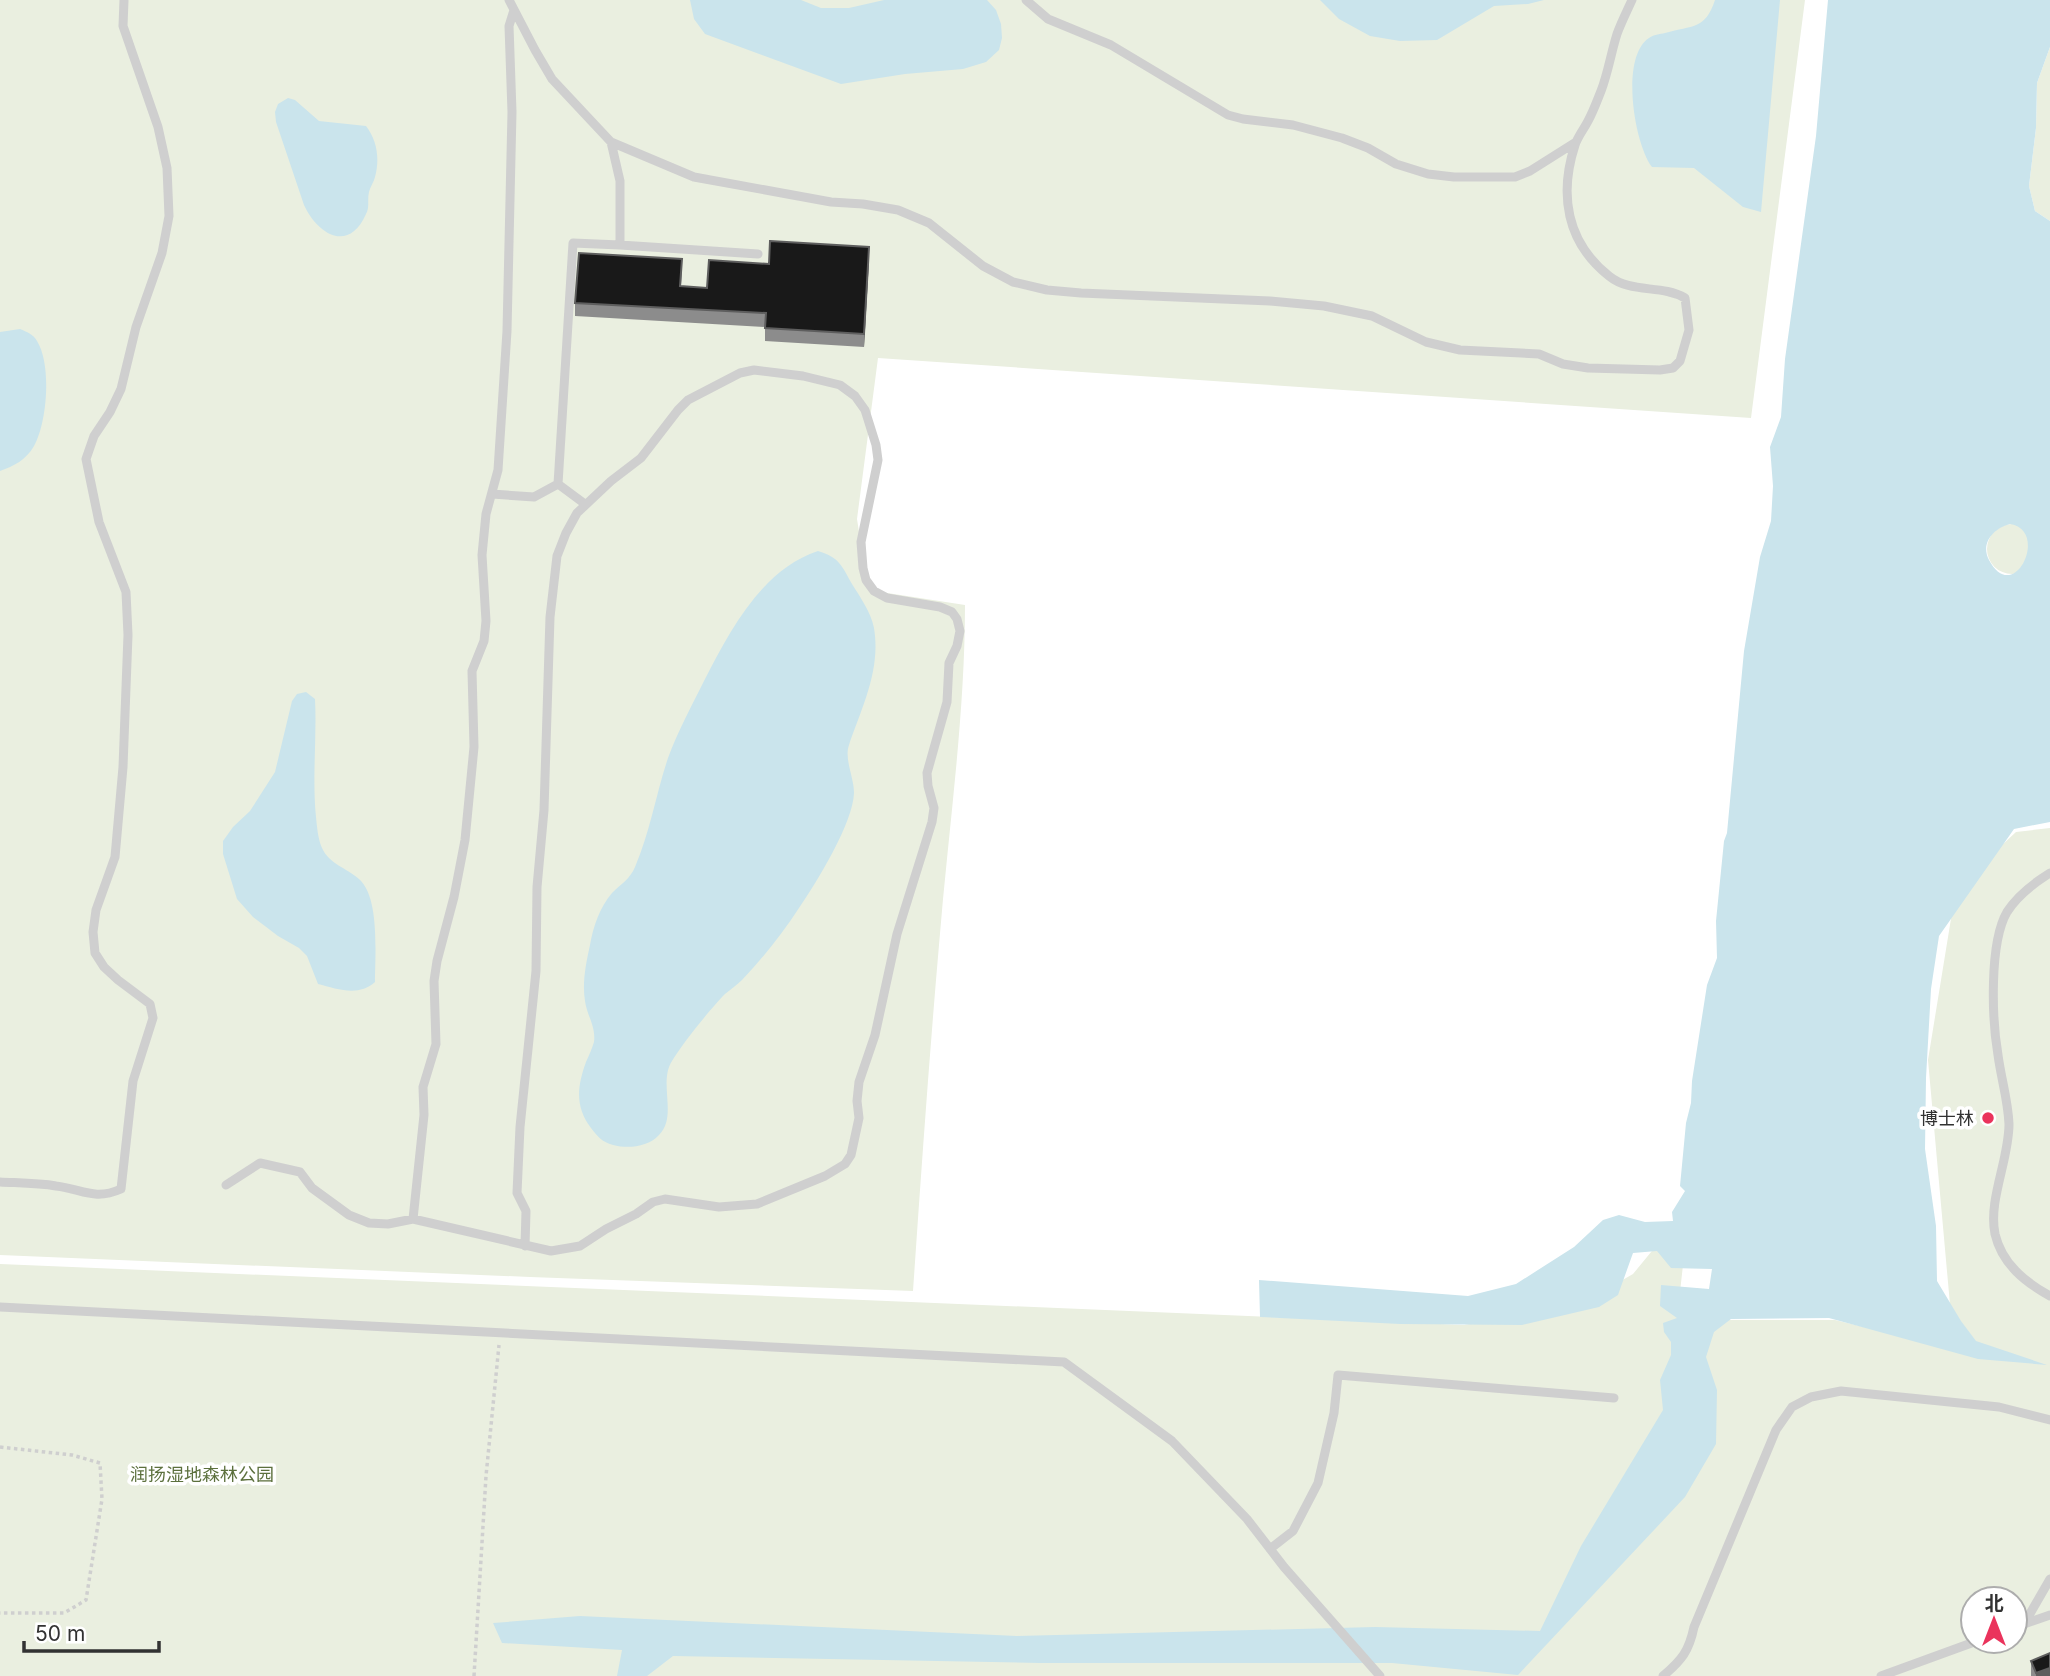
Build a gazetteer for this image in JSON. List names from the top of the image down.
{
  "parks": ["润扬湿地森林公园"],
  "places": ["博士林"],
  "scale_bar": "50 m",
  "north": "top"
}
